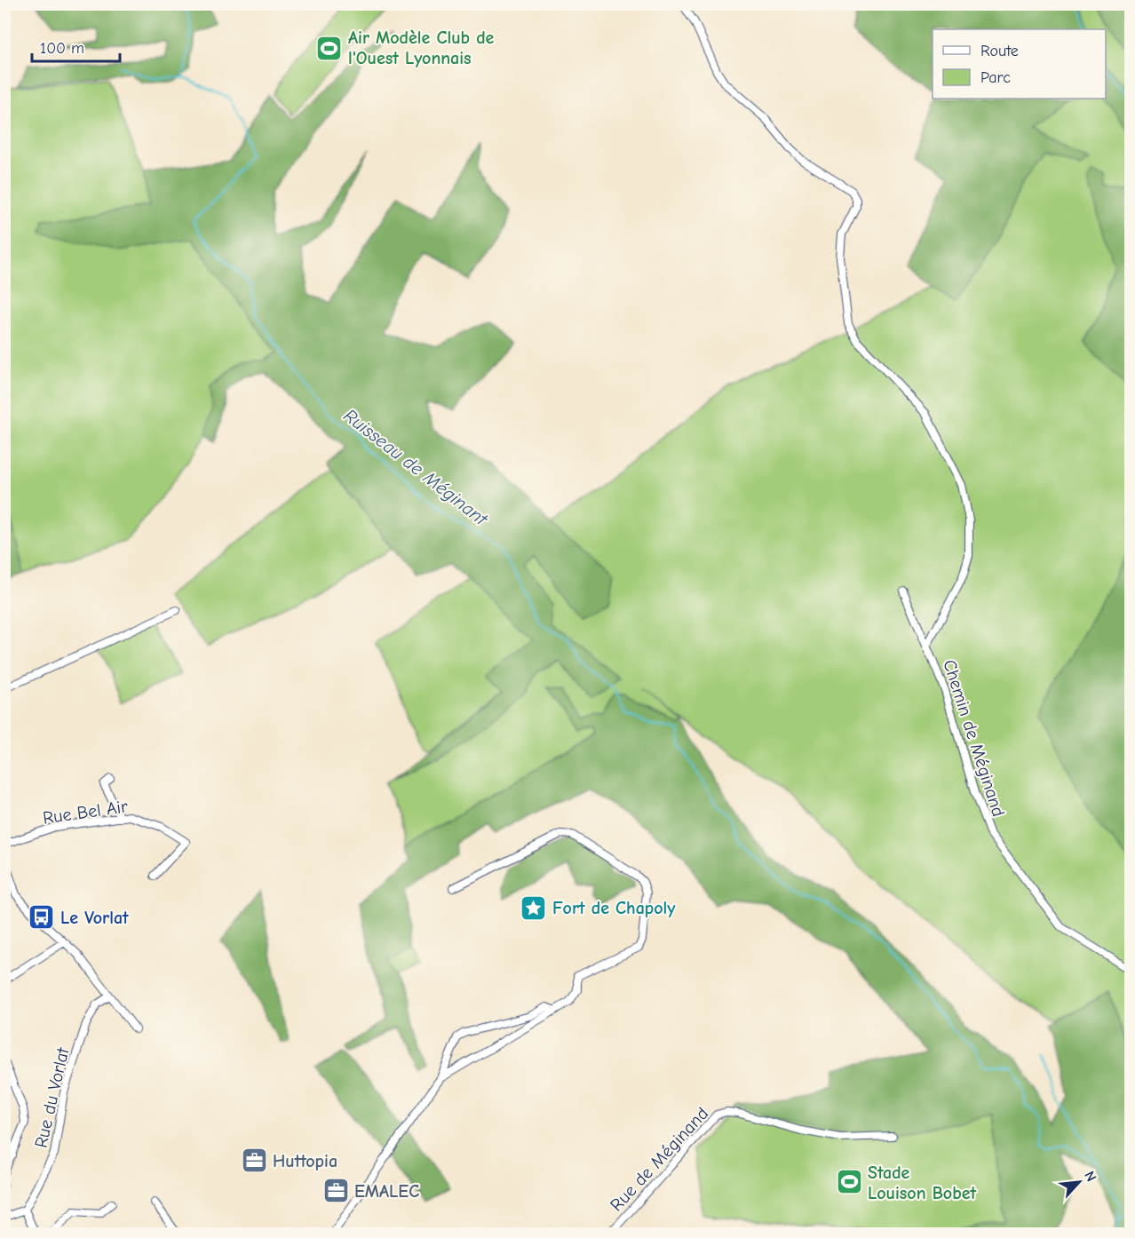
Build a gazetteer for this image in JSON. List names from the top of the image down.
{
  "streets": {
    "street": [
      "Chemin de Méginand",
      "Rue Bel Air",
      "Rue du Vorlat",
      "Rue de Méginand"
    ]
  },
  "water": ["Ruisseau de Méginant"],
  "places": {
    "sports": ["Air Modèle Club de l'Ouest Lyonnais", "Stade Louison Bobet"],
    "place": ["Fort de Chapoly"],
    "bus stop": ["Le Vorlat"],
    "office": ["Huttopia", "EMALEC"]
  },
  "legend": ["Route", "Parc"],
  "scale_bar": "100 m",
  "north": "top right"
}
